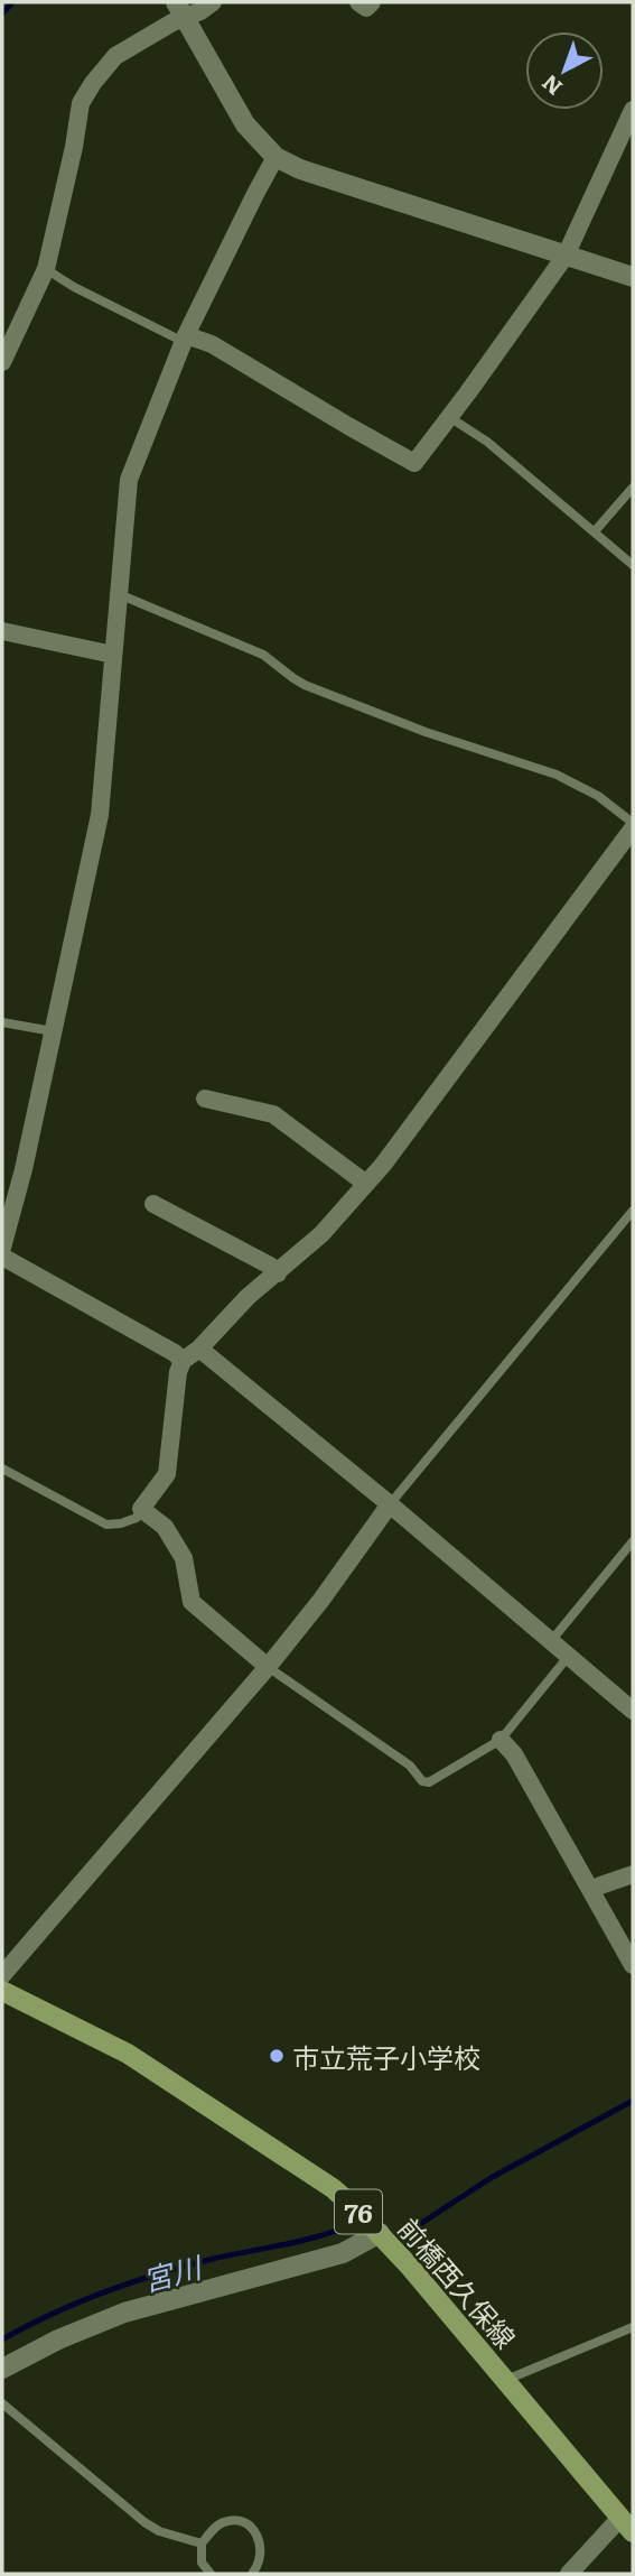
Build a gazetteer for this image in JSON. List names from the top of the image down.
{
  "streets": {
    "main road": ["76", "前橋西久保線"]
  },
  "water": ["宮川"],
  "places": ["市立荒子小学校"],
  "north": "bottom left"
}
